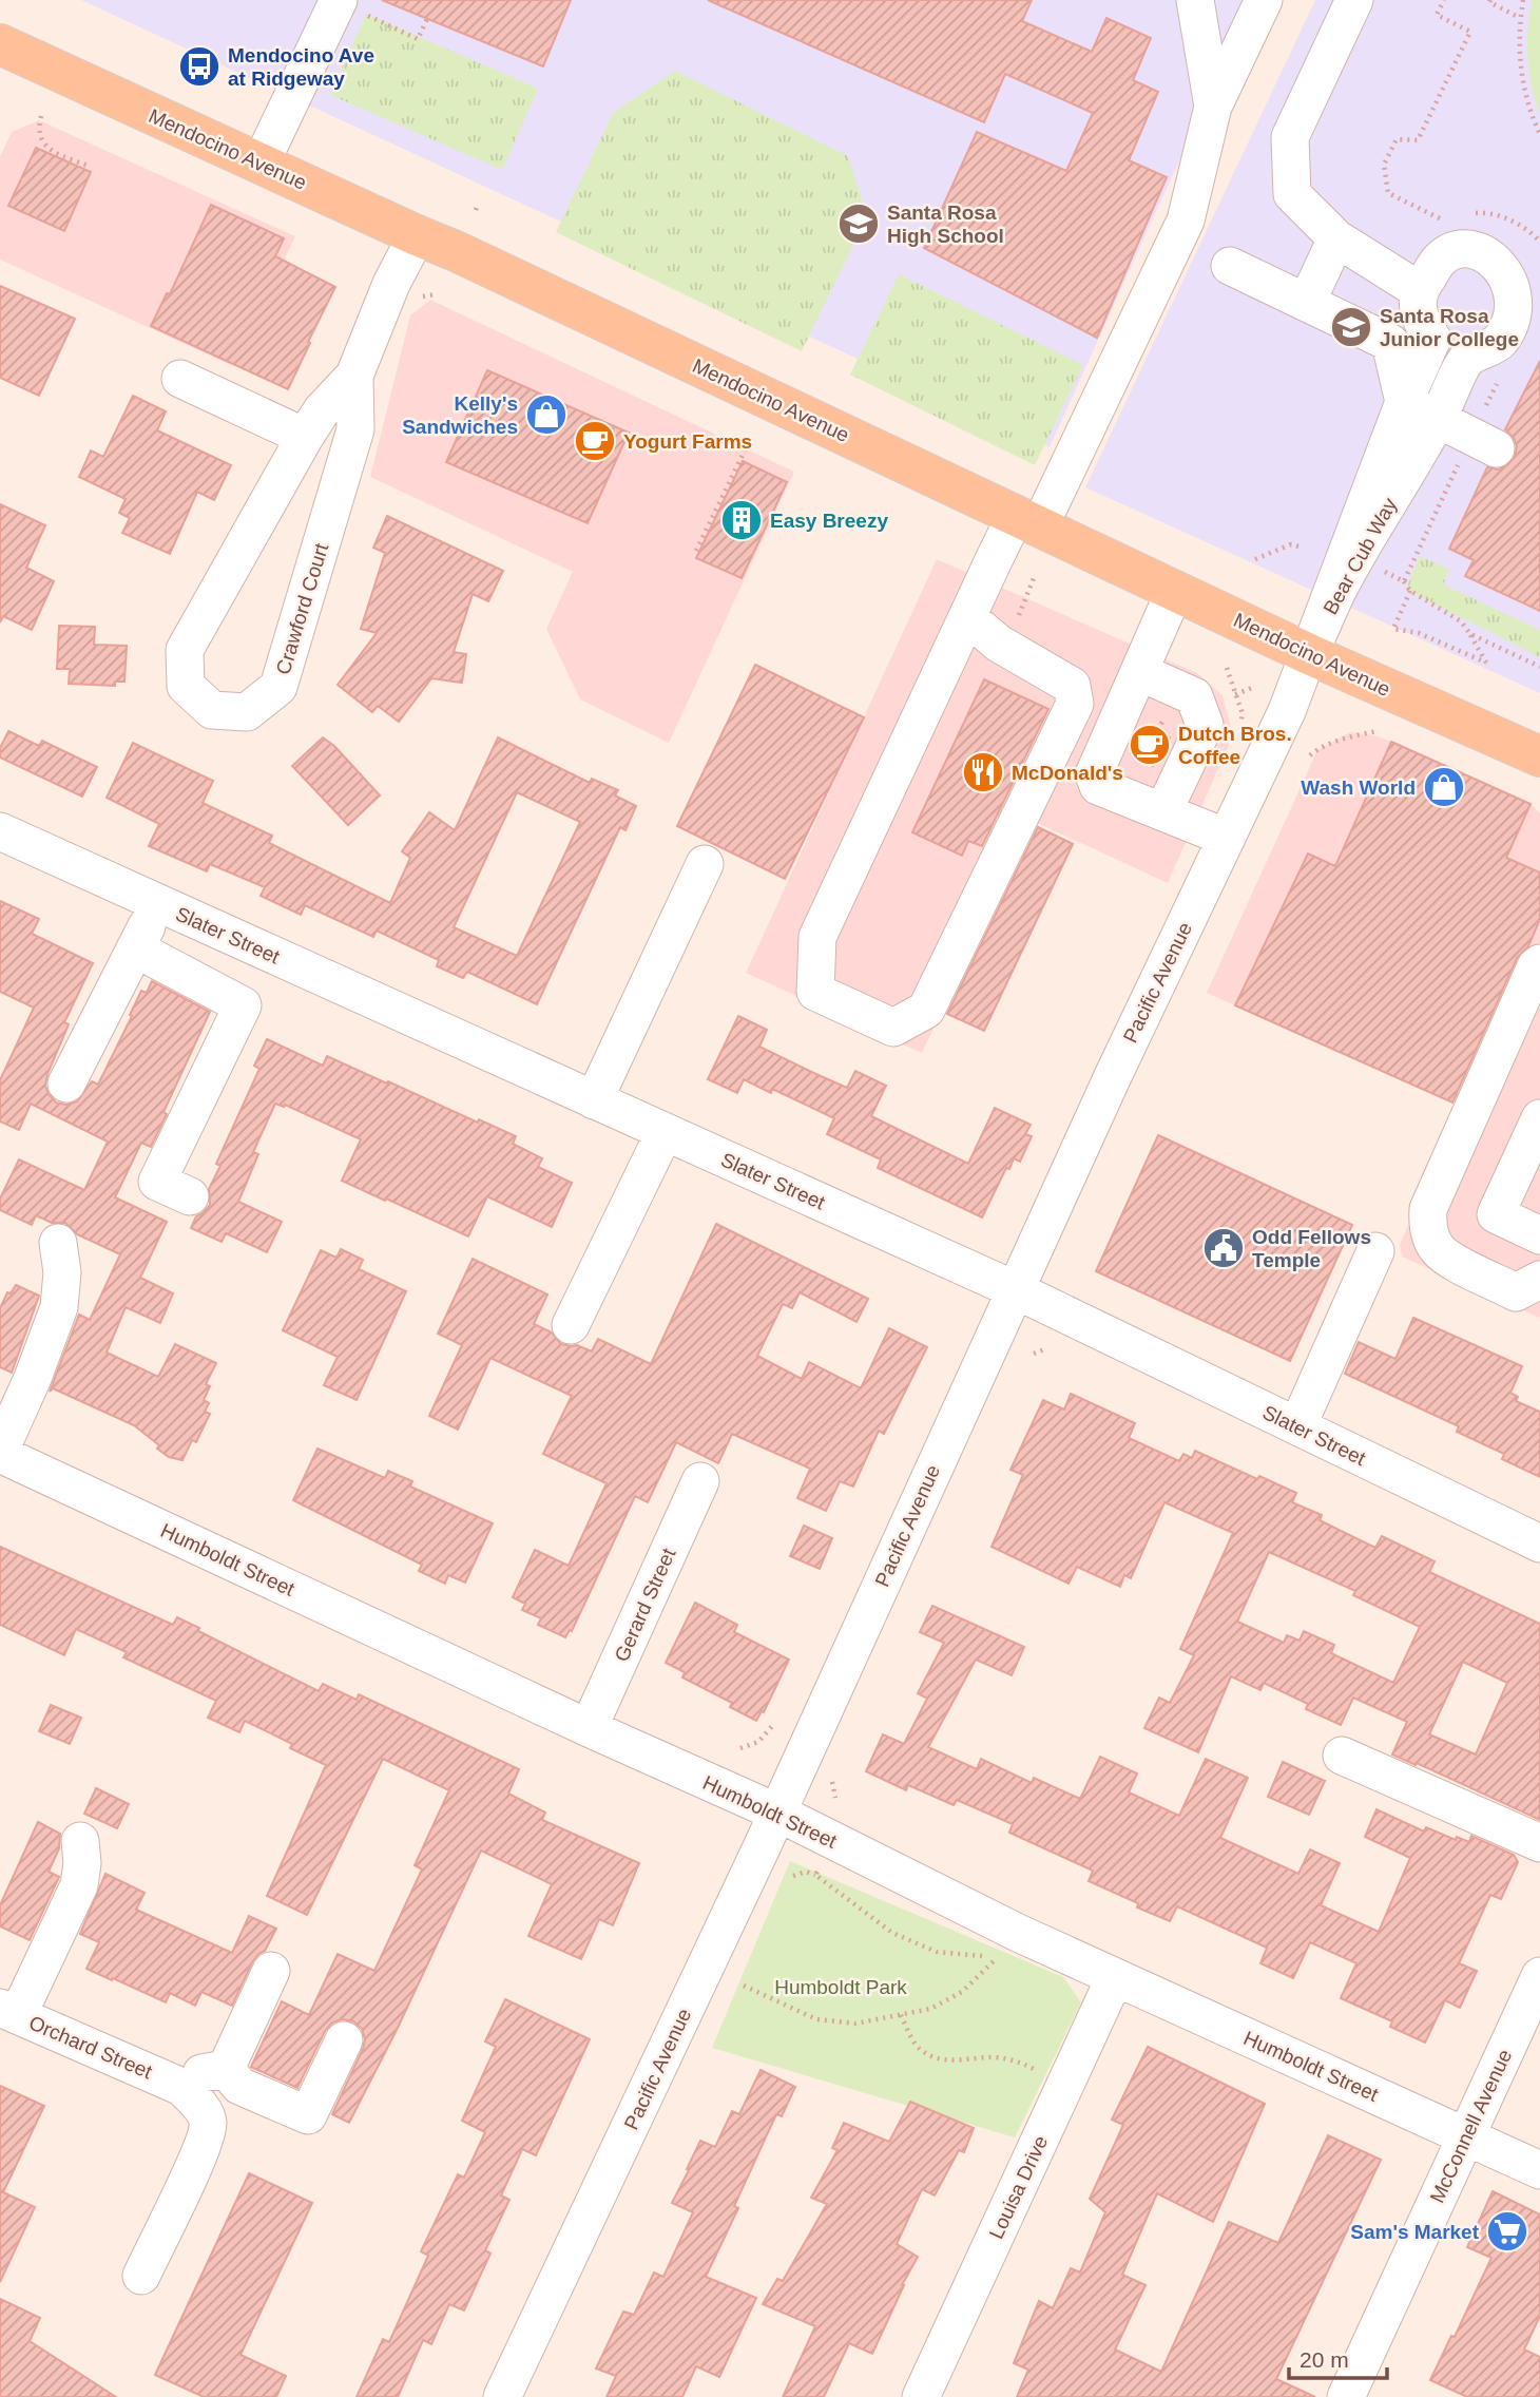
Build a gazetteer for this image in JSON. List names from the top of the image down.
{
  "streets": {
    "main road": ["Mendocino Avenue"],
    "street": [
      "Bear Cub Way",
      "Crawford Court",
      "Slater Street",
      "Pacific Avenue",
      "Humboldt Street",
      "Gerard Street",
      "Orchard Street",
      "McConnell Avenue",
      "Louisa Drive"
    ]
  },
  "crossings": [
    ["Mendocino Avenue", "Bear Cub Way"],
    ["Mendocino Avenue", "Crawford Court"],
    ["Mendocino Avenue", "Pacific Avenue"],
    ["Bear Cub Way", "Pacific Avenue"],
    ["Slater Street", "Pacific Avenue"],
    ["Pacific Avenue", "Humboldt Street"],
    ["Humboldt Street", "Gerard Street"],
    ["Humboldt Street", "McConnell Avenue"],
    ["Humboldt Street", "Louisa Drive"]
  ],
  "parks": ["Humboldt Park"],
  "places": {
    "bus stop": ["Mendocino Ave at Ridgeway"],
    "school or university": ["Santa Rosa High School", "Santa Rosa Junior College"],
    "shop": ["Kelly's Sandwiches", "Wash World"],
    "cafe": ["Yogurt Farms", "Dutch Bros. Coffee"],
    "building": ["Easy Breezy"],
    "restaurant": ["McDonald's"],
    "public building": ["Odd Fellows Temple"],
    "supermarket": ["Sam's Market"]
  },
  "scale_bar": "20 m"
}
